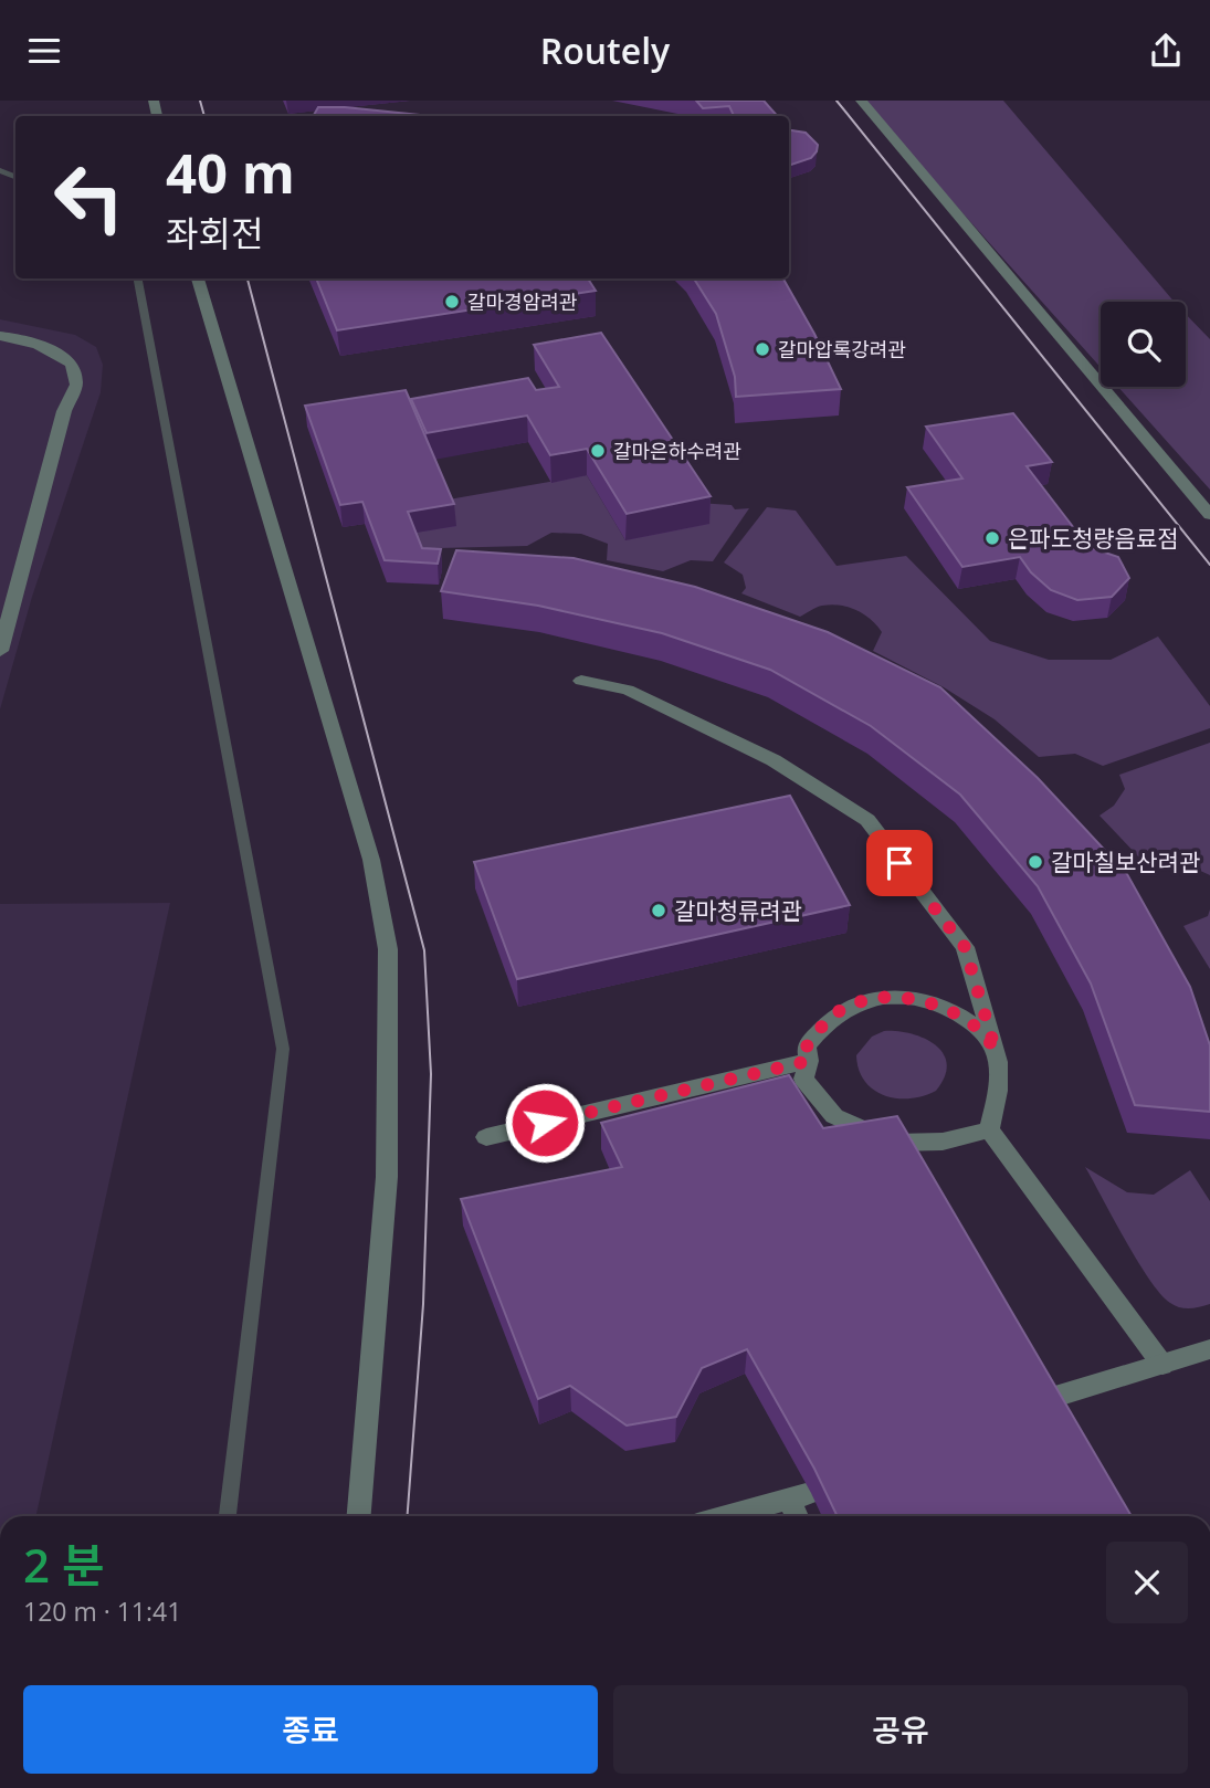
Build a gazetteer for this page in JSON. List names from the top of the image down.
{
  "places": [
    "갈마경암려관",
    "갈마압록강려관",
    "갈마은하수려관",
    "은파도청량음료점",
    "갈마칠보산려관",
    "갈마청류려관"
  ],
  "page": {
    "header": "Routely",
    "turn": ["40 m", "좌회전"],
    "heading": ["2 분", "120 m · 11:41"],
    "buttons": ["종료", "공유"]
  }
}
